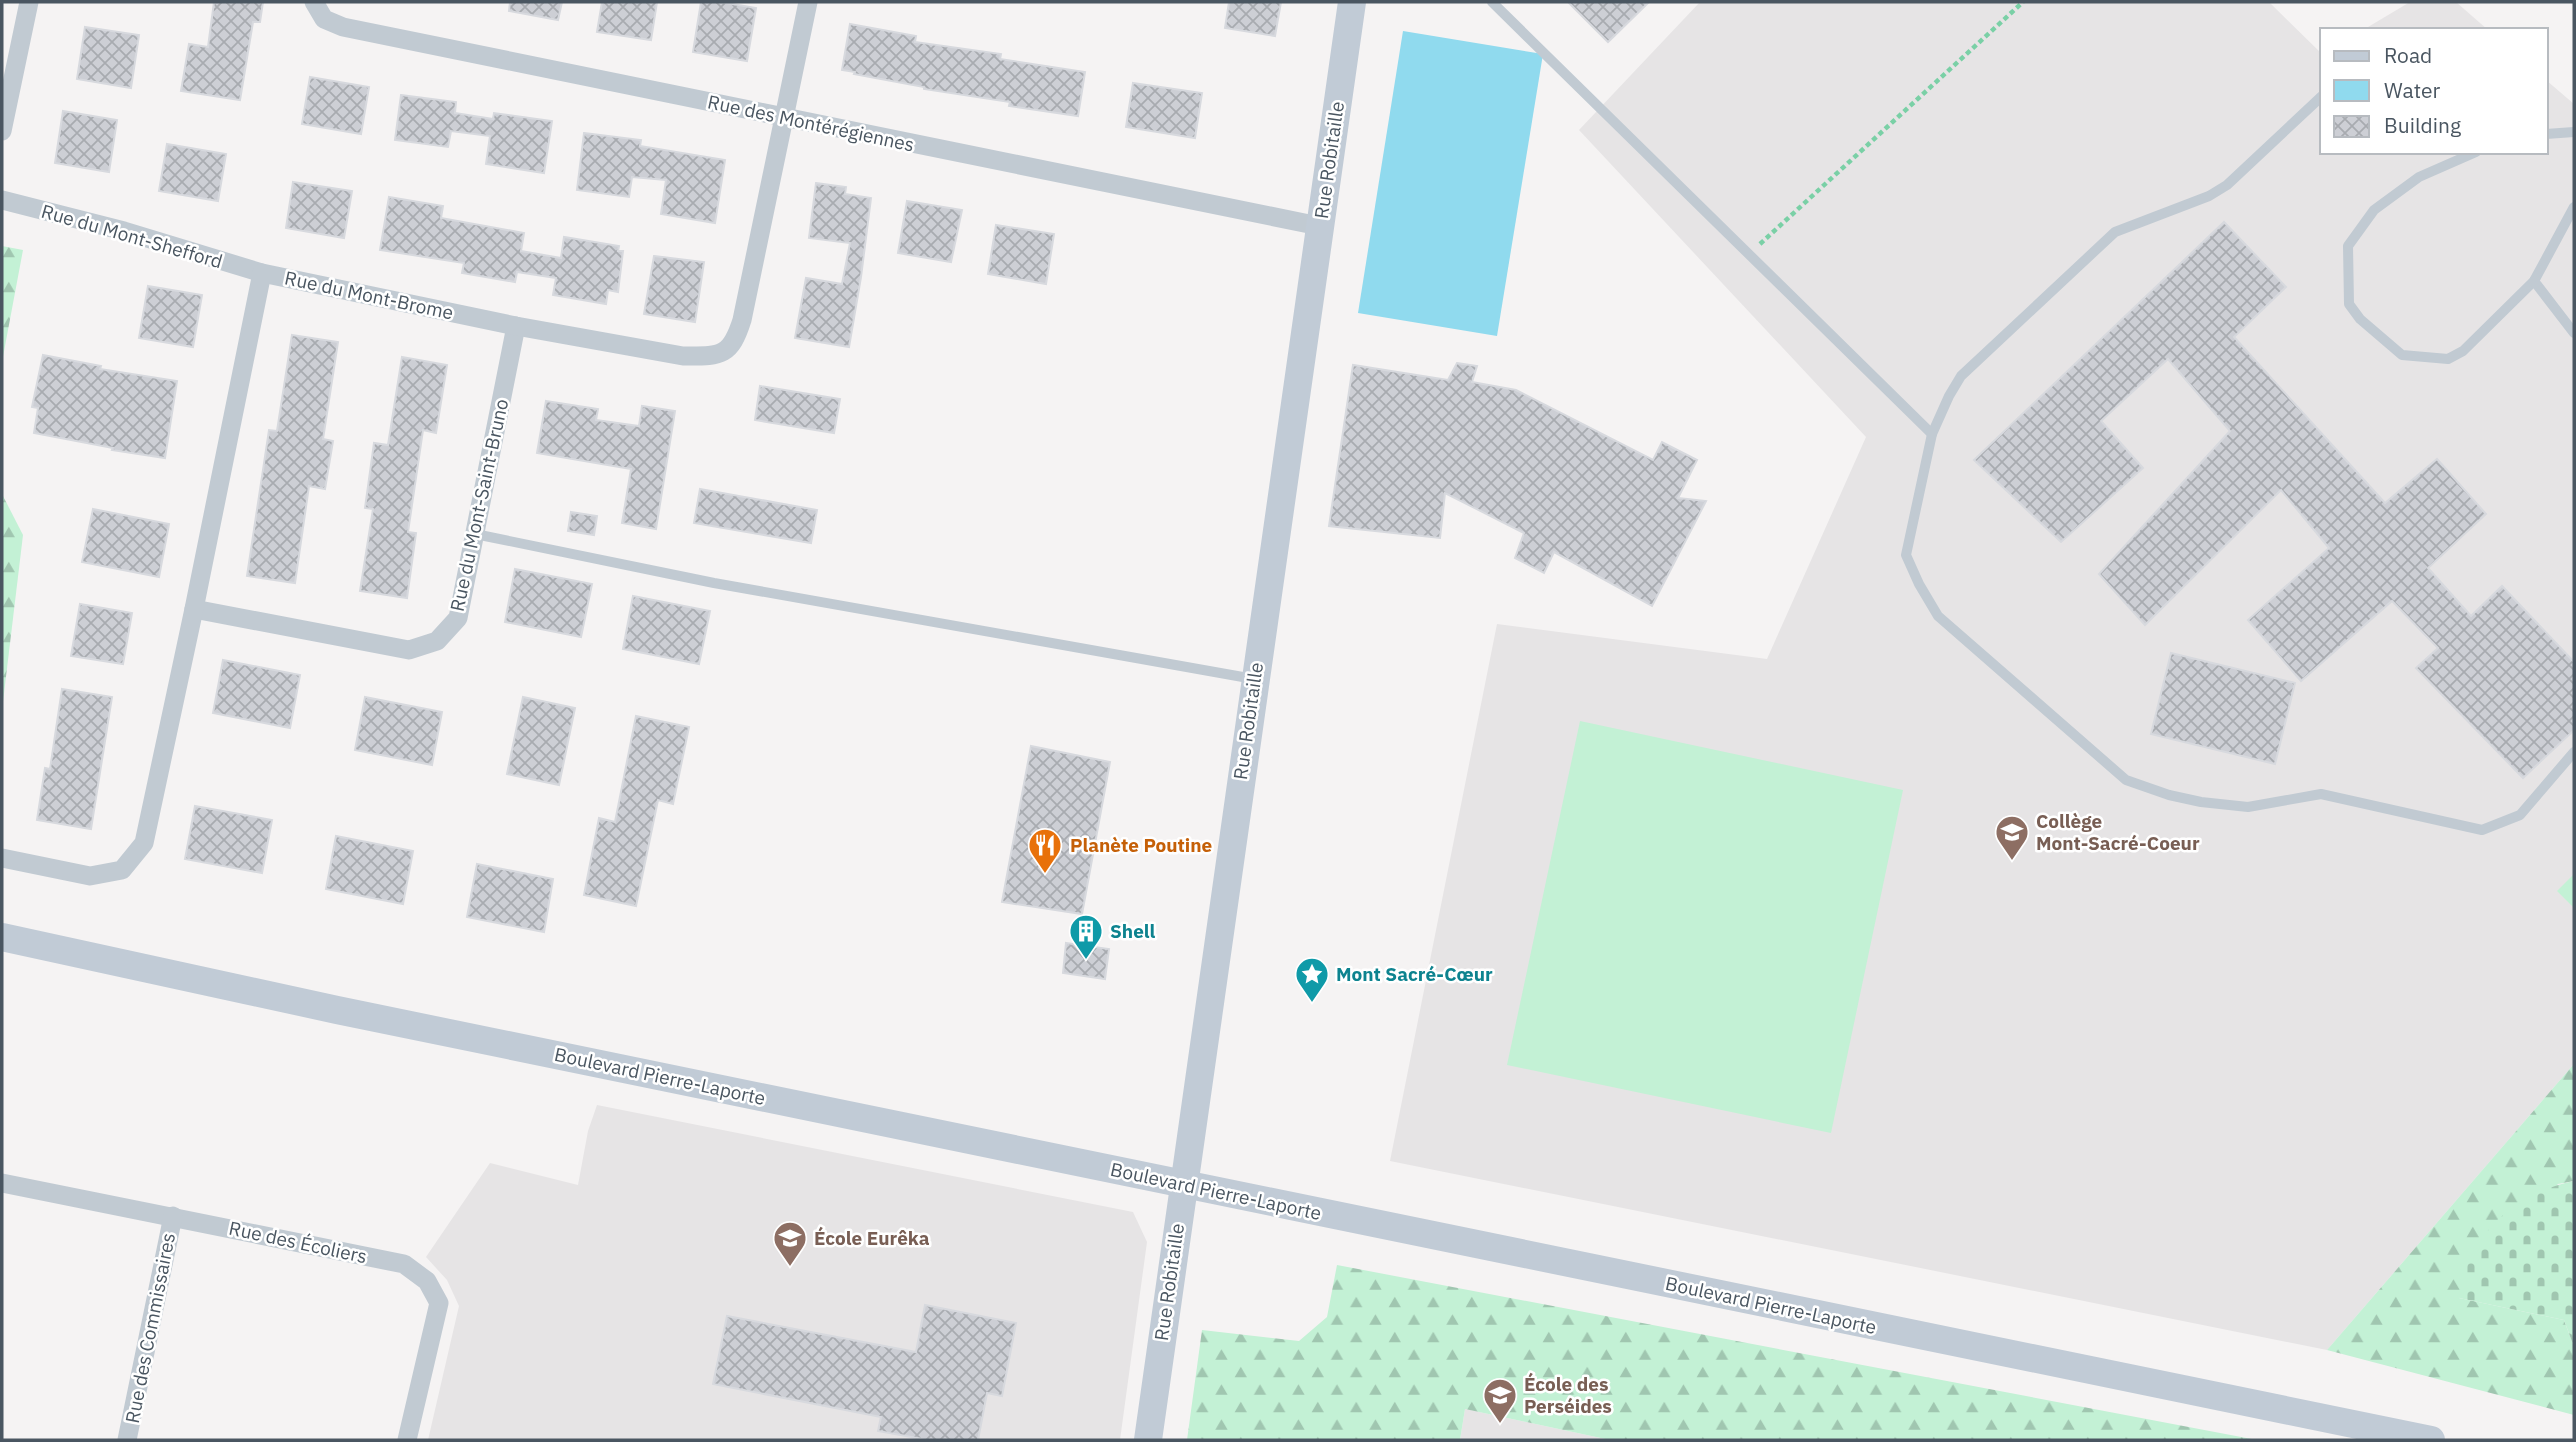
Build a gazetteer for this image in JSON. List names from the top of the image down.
{
  "streets": {
    "main road": ["Rue Robitaille", "Boulevard Pierre-Laporte"],
    "street": [
      "Rue des Montérégiennes",
      "Rue du Mont-Shefford",
      "Rue du Mont-Brome",
      "Rue du Mont-Saint-Bruno",
      "Rue des Écoliers",
      "Rue des Commissaires"
    ]
  },
  "crossings": [
    ["Rue des Montérégiennes", "Rue Robitaille"],
    ["Rue des Montérégiennes", "Rue du Mont-Brome"],
    ["Rue Robitaille", "Boulevard Pierre-Laporte"],
    ["Rue du Mont-Shefford", "Rue du Mont-Brome"],
    ["Rue du Mont-Brome", "Rue du Mont-Saint-Bruno"],
    ["Rue des Écoliers", "Rue des Commissaires"]
  ],
  "places": {
    "school or university": ["Collège Mont-Sacré-Coeur", "École Eurêka", "École des Perséides"],
    "restaurant": ["Planète Poutine"],
    "building": ["Shell"],
    "place": ["Mont Sacré-Cœur"]
  },
  "legend": ["Road", "Water", "Building"]
}
